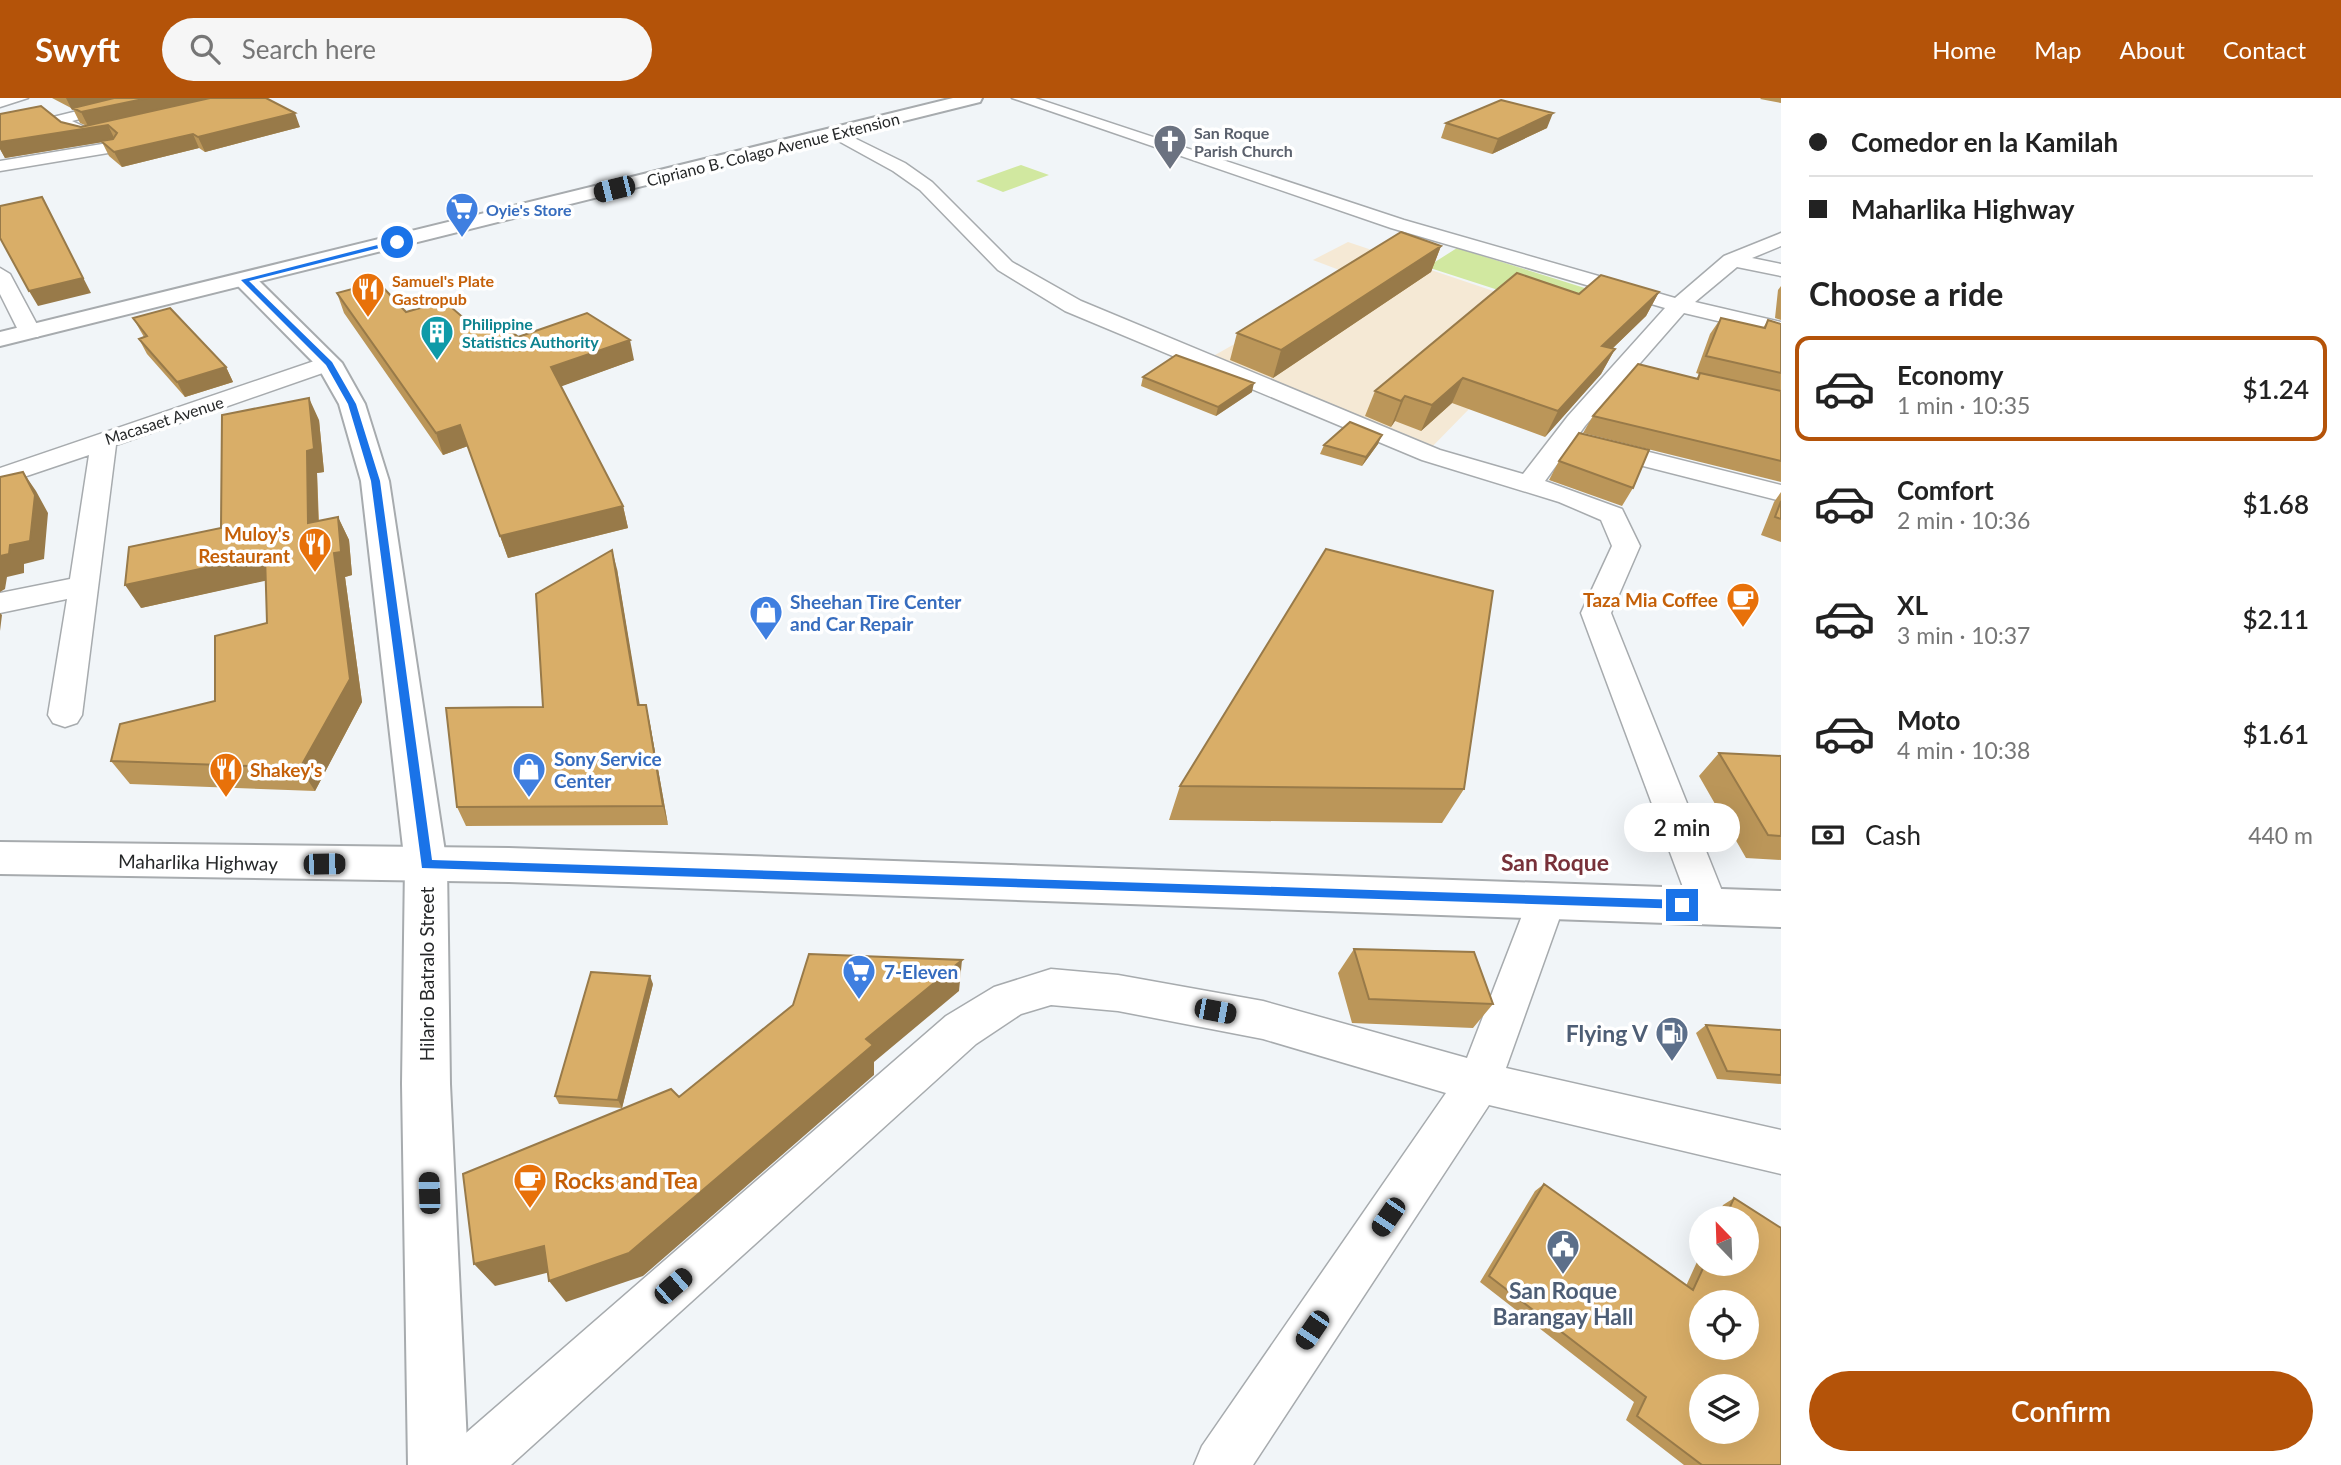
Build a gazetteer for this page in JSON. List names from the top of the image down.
{
  "streets": {
    "main road": ["Cipriano B. Colago Avenue Extension", "Maharlika Highway", "Hilario Batralo Street"],
    "street": ["Macasaet Avenue"]
  },
  "crossings": [
    ["Cipriano B. Colago Avenue Extension", "Hilario Batralo Street"],
    ["Macasaet Avenue", "Hilario Batralo Street"],
    ["Maharlika Highway", "Hilario Batralo Street"]
  ],
  "districts": ["San Roque"],
  "places": {
    "church": ["San Roque Parish Church"],
    "supermarket": ["Oyie's Store", "7-Eleven"],
    "restaurant": ["Samuel's Plate Gastropub", "Muloy's Restaurant", "Shakey's"],
    "building": ["Philippine Statistics Authority"],
    "cafe": ["Taza Mia Coffee", "Rocks and Tea"],
    "shop": ["Sheehan Tire Center and Car Repair", "Sony Service Center"],
    "fuel station": ["Flying V"],
    "public building": ["San Roque Barangay Hall"]
  },
  "north": "top left",
  "page": {
    "header": "Swyft",
    "search": "Search here",
    "nav": [
      "Home",
      "Map",
      "About",
      "Contact"
    ],
    "banner": ["Comedor en la Kamilah", "Maharlika Highway"],
    "heading": "Choose a ride",
    "list": [
      {
        "name": "Economy",
        "note": "1 min · 10:35",
        "value": "$1.24"
      },
      {
        "name": "Comfort",
        "note": "2 min · 10:36",
        "value": "$1.68"
      },
      {
        "name": "XL",
        "note": "3 min · 10:37",
        "value": "$2.11"
      },
      {
        "name": "Moto",
        "note": "4 min · 10:38",
        "value": "$1.61"
      }
    ],
    "pay": ["Cash", "440 m"],
    "bubble": "2 min",
    "buttons": "Confirm"
  }
}
